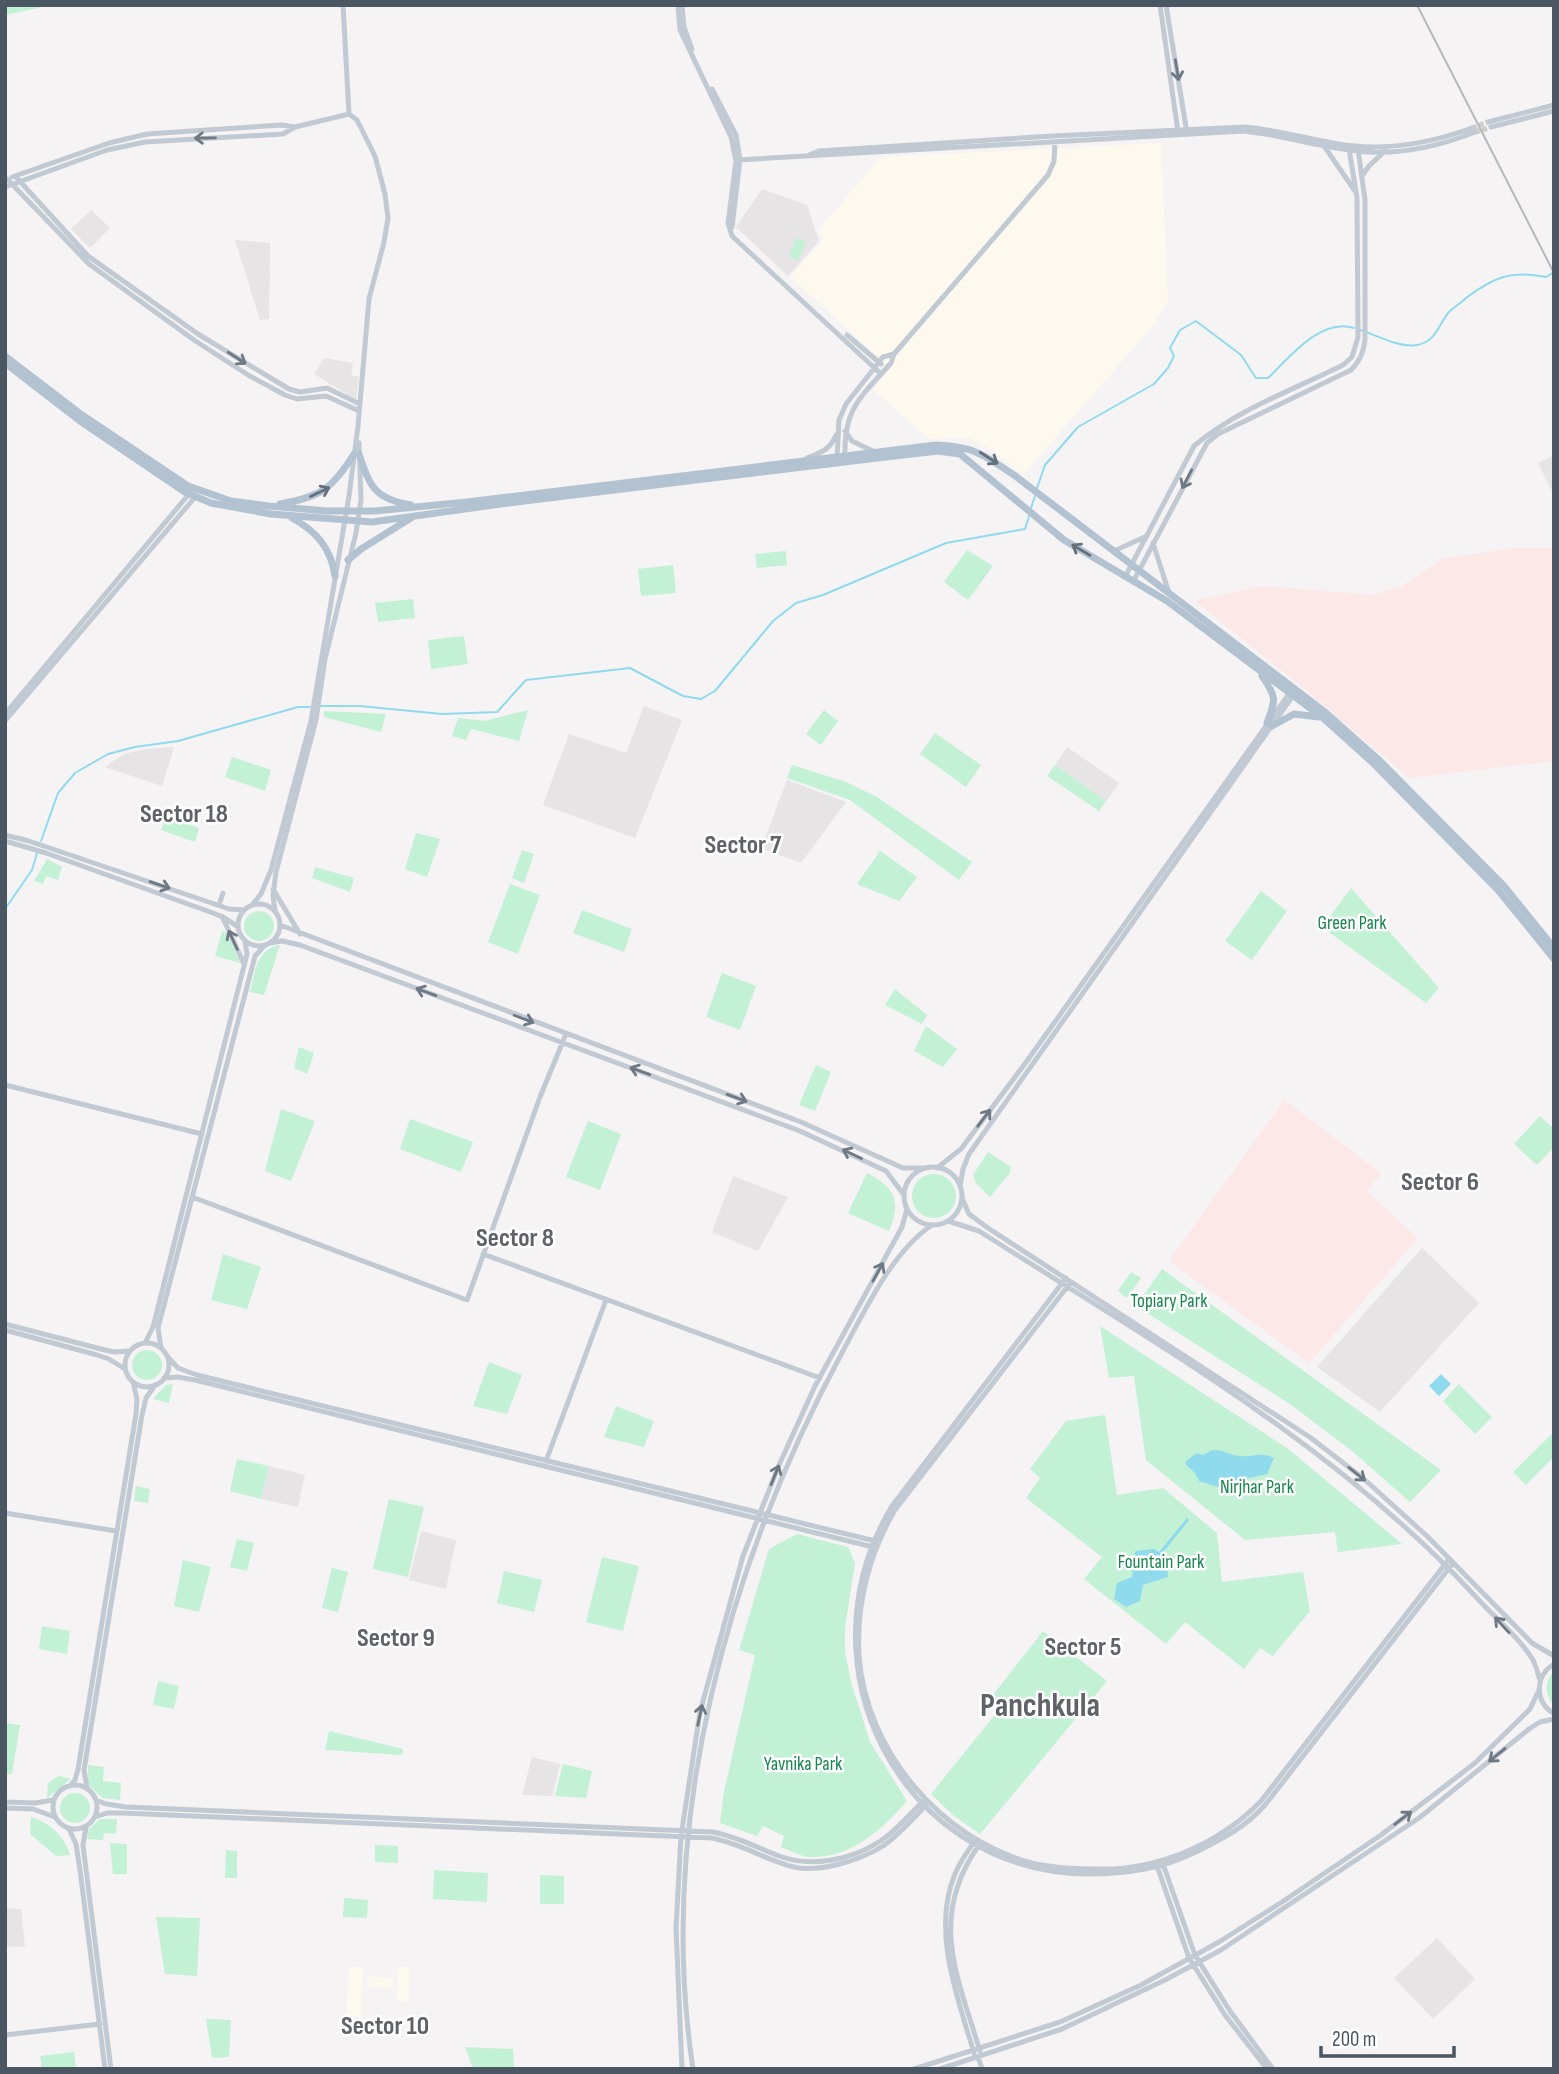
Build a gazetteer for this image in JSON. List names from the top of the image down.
{
  "districts": [
    "Sector 18",
    "Sector 7",
    "Sector 6",
    "Sector 8",
    "Sector 9",
    "Sector 5",
    "Panchkula",
    "Sector 10"
  ],
  "parks": [
    "Green Park",
    "Topiary Park",
    "Nirjhar Park",
    "Fountain Park",
    "Yavnika Park"
  ],
  "scale_bar": "200 m"
}
